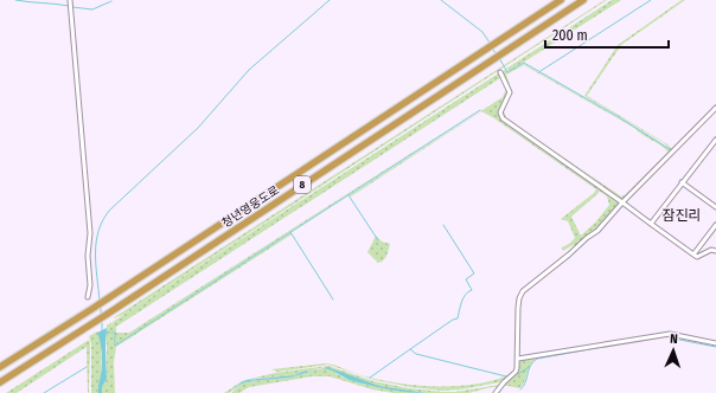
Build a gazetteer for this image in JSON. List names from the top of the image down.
{
  "streets": {
    "highway": ["8", "청년영웅도로"]
  },
  "districts": ["잠진리"],
  "scale_bar": "200 m",
  "north": "top"
}
